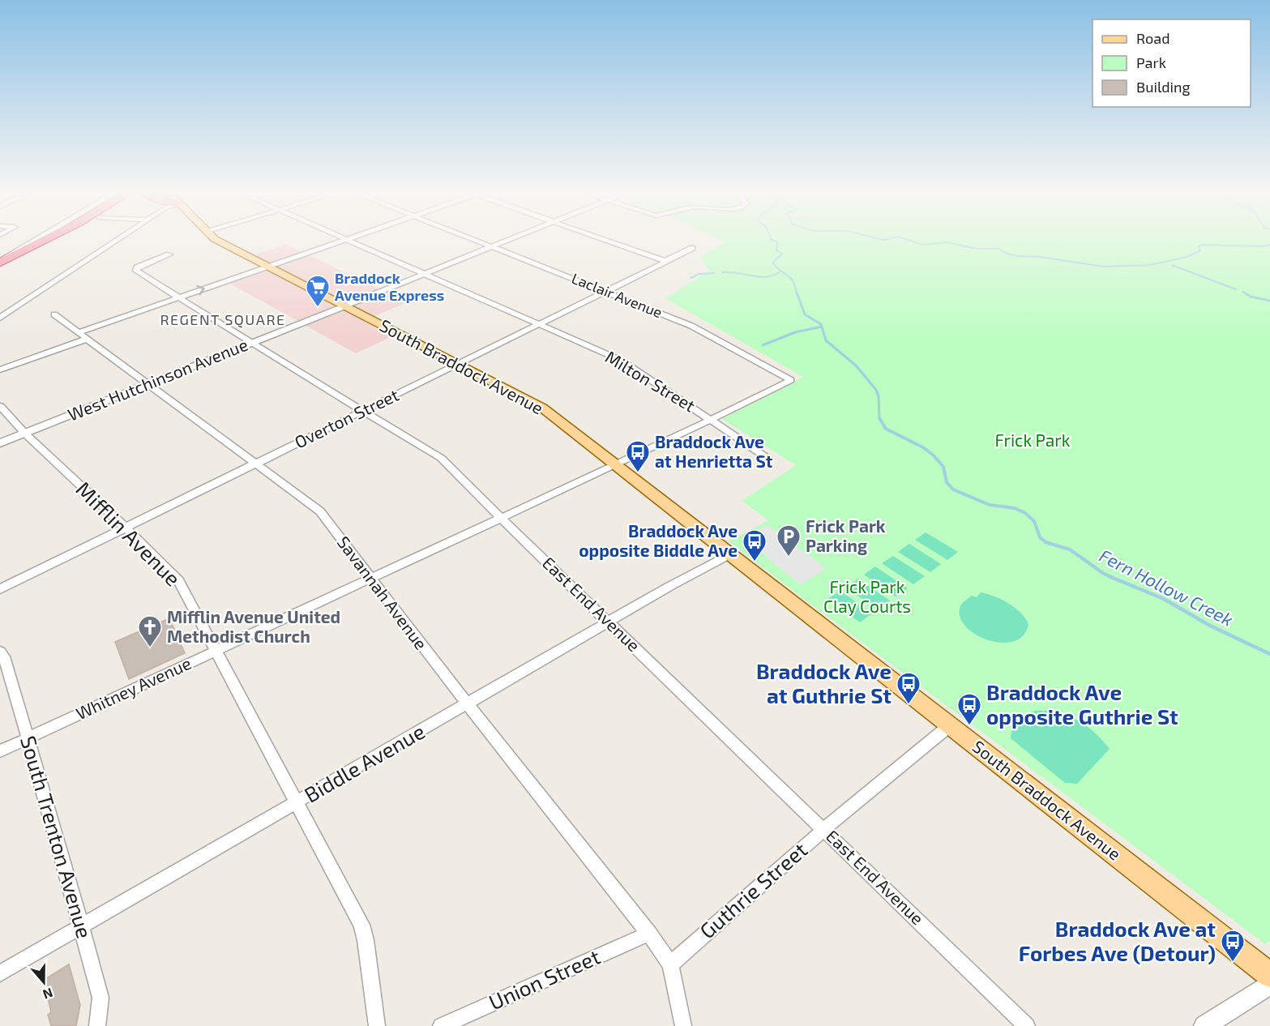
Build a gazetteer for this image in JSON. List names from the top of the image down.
{
  "streets": {
    "main road": ["South Braddock Avenue"],
    "street": [
      "Laclair Avenue",
      "West Hutchinson Avenue",
      "Milton Street",
      "Overton Street",
      "Mifflin Avenue",
      "Savannah Avenue",
      "East End Avenue",
      "Whitney Avenue",
      "Biddle Avenue",
      "South Trenton Avenue",
      "Guthrie Street",
      "Union Street"
    ]
  },
  "crossings": [
    ["Laclair Avenue", "Overton Street"],
    ["Laclair Avenue", "Whitney Avenue"],
    ["South Braddock Avenue", "West Hutchinson Avenue"],
    ["South Braddock Avenue", "Overton Street"],
    ["South Braddock Avenue", "Whitney Avenue"],
    ["South Braddock Avenue", "Biddle Avenue"],
    ["South Braddock Avenue", "Guthrie Street"],
    ["West Hutchinson Avenue", "Mifflin Avenue"],
    ["West Hutchinson Avenue", "Savannah Avenue"],
    ["West Hutchinson Avenue", "East End Avenue"],
    ["Milton Street", "Overton Street"],
    ["Milton Street", "Whitney Avenue"],
    ["Overton Street", "Mifflin Avenue"],
    ["Overton Street", "Savannah Avenue"],
    ["Overton Street", "East End Avenue"],
    ["Mifflin Avenue", "Whitney Avenue"],
    ["Mifflin Avenue", "Biddle Avenue"],
    ["Savannah Avenue", "Whitney Avenue"],
    ["Savannah Avenue", "Biddle Avenue"],
    ["Savannah Avenue", "Guthrie Street"],
    ["Savannah Avenue", "Union Street"],
    ["East End Avenue", "Whitney Avenue"],
    ["East End Avenue", "Biddle Avenue"],
    ["East End Avenue", "Guthrie Street"],
    ["Whitney Avenue", "South Trenton Avenue"],
    ["Biddle Avenue", "South Trenton Avenue"]
  ],
  "districts": ["REGENT SQUARE"],
  "water": ["Fern Hollow Creek"],
  "parks": ["Frick Park", "Frick Park Clay Courts"],
  "places": {
    "supermarket": ["Braddock Avenue Express"],
    "bus stop": [
      "Braddock Ave at Henrietta St",
      "Braddock Ave opposite Biddle Ave",
      "Braddock Ave at Guthrie St",
      "Braddock Ave opposite Guthrie St",
      "Braddock Ave at Forbes Ave (Detour)"
    ],
    "parking": ["Frick Park Parking"],
    "church": ["Mifflin Avenue United Methodist Church"]
  },
  "legend": ["Road", "Park", "Building"],
  "north": "bottom"
}
